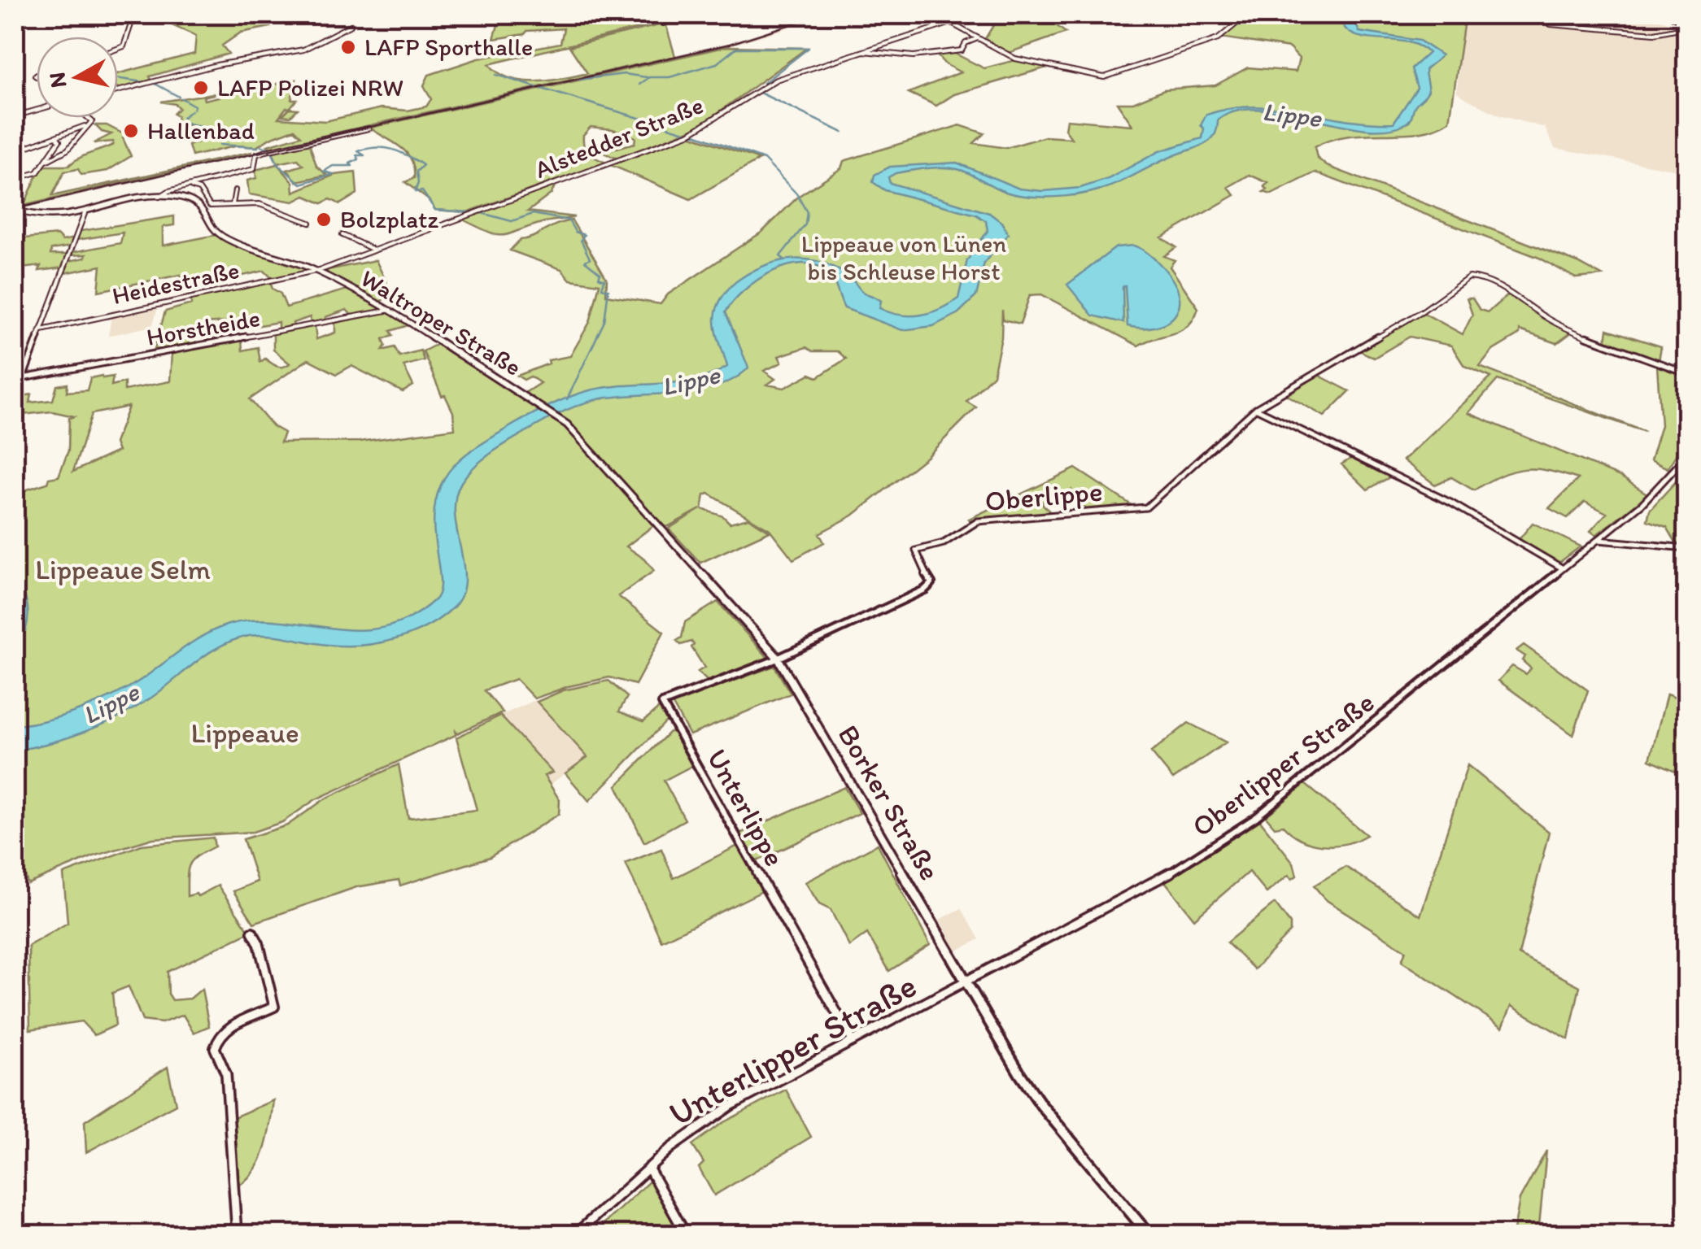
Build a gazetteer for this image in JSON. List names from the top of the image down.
{
  "streets": {
    "main road": ["Waltroper Straße", "Borker Straße"],
    "street": [
      "Alstedder Straße",
      "Heidestraße",
      "Horstheide",
      "Oberlippe",
      "Oberlipper Straße",
      "Unterlippe",
      "Unterlipper Straße"
    ]
  },
  "crossings": [
    ["Alstedder Straße", "Heidestraße"],
    ["Alstedder Straße", "Waltroper Straße"],
    ["Heidestraße", "Waltroper Straße"],
    ["Waltroper Straße", "Horstheide"],
    ["Waltroper Straße", "Borker Straße"],
    ["Oberlippe", "Borker Straße"],
    ["Oberlippe", "Unterlippe"],
    ["Oberlipper Straße", "Borker Straße"],
    ["Oberlipper Straße", "Unterlipper Straße"],
    ["Borker Straße", "Unterlippe"],
    ["Borker Straße", "Unterlipper Straße"],
    ["Unterlippe", "Unterlipper Straße"]
  ],
  "water": ["Lippe"],
  "parks": ["Lippeaue von Lünen bis Schleuse Horst", "Lippeaue Selm", "Lippeaue"],
  "places": [
    "LAFP Sporthalle",
    "LAFP Polizei NRW",
    "Hallenbad",
    "Bolzplatz"
  ],
  "north": "left"
}
